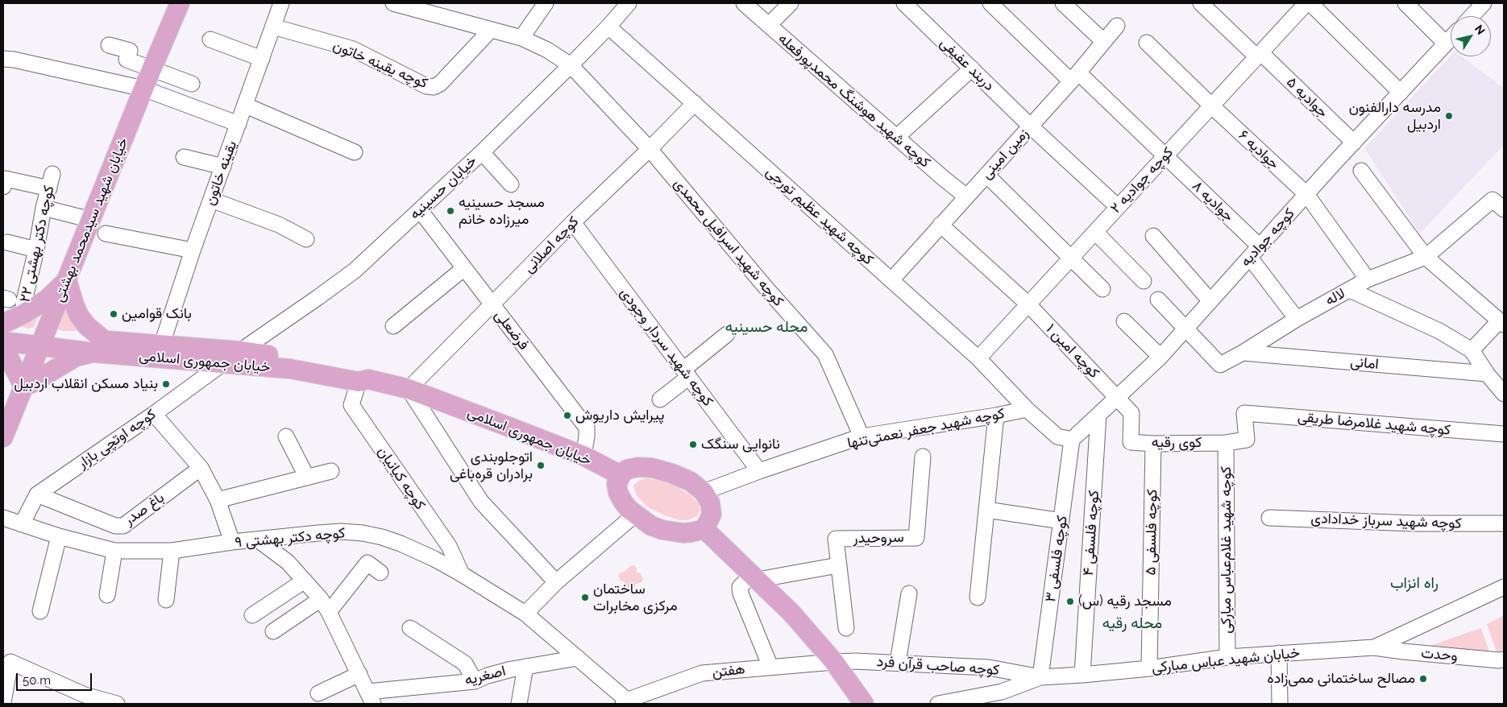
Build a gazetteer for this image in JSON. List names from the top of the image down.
{
  "streets": {
    "main road": ["خیابان شهید سیدمحمد بهشتی", "خیابان جمهوری اسلامی"],
    "street": [
      "کوچه یقینه خاتون",
      "دربند عفیفی",
      "جوادیه ۵",
      "کوچه شهید هوشنگ محمدپورفعله",
      "جوادیه ۶",
      "زمین امینی",
      "یقینه خاتون",
      "کوچه جوادیه ۲",
      "خیابان حسینیه",
      "جوادیه ۸",
      "کوچه شهید عظیم تورجی",
      "کوچه جوادیه",
      "کوچه شهید اسرافیل محمدی",
      "کوچه دکتر بهشتی ۲۲",
      "کوچه اصلانی",
      "لاله",
      "فرضعلی",
      "کوچه شهید سردار وجودی",
      "کوچه امین ۱",
      "امانی",
      "کوچه شهید غلامرضا طریقی",
      "کوچه شهید جعفر نعمتی‌تنها",
      "کوچه اوتچی بازار",
      "کوی رقیه",
      "کوچه کیانیان",
      "باغ صدر",
      "کوچه شهید سرباز خدادادی",
      "کوچه فلسفی ۵",
      "کوچه فلسفی ۴",
      "کوچه دکتر بهشتی ۹",
      "سروحیدر",
      "کوچه شهید غلام‌عباس مبارکی",
      "کوچه فلسفی ۳",
      "وحدت",
      "خیابان شهید عباس مبارکی",
      "کوچه صاحب قرآن فرد",
      "هفتن",
      "اصغریه"
    ]
  },
  "crossings": [
    ["کوچه یقینه خاتون", "یقینه خاتون"],
    ["دربند عفیفی", "زمین امینی"],
    ["دربند عفیفی", "کوچه جوادیه ۲"],
    ["جوادیه ۵", "کوچه جوادیه ۲"],
    ["جوادیه ۵", "کوچه جوادیه"],
    ["کوچه شهید هوشنگ محمدپورفعله", "زمین امینی"],
    ["جوادیه ۶", "کوچه جوادیه ۲"],
    ["جوادیه ۶", "کوچه جوادیه"],
    ["جوادیه ۶", "لاله"],
    ["زمین امینی", "جوادیه ۸"],
    ["زمین امینی", "کوچه شهید عظیم تورجی"],
    ["زمین امینی", "کوچه امین ۱"],
    ["یقینه خاتون", "خیابان جمهوری اسلامی"],
    ["کوچه جوادیه ۲", "جوادیه ۸"],
    ["کوچه جوادیه ۲", "کوچه شهید عظیم تورجی"],
    ["کوچه جوادیه ۲", "کوچه امین ۱"],
    ["خیابان حسینیه", "کوچه شهید عظیم تورجی"],
    ["خیابان حسینیه", "کوچه شهید اسرافیل محمدی"],
    ["خیابان حسینیه", "فرضعلی"],
    ["خیابان حسینیه", "خیابان جمهوری اسلامی"],
    ["جوادیه ۸", "کوچه جوادیه"],
    ["کوچه شهید عظیم تورجی", "کوچه اصلانی"],
    ["کوچه شهید عظیم تورجی", "کوچه شهید جعفر نعمتی‌تنها"],
    ["خیابان شهید سیدمحمد بهشتی", "خیابان جمهوری اسلامی"],
    ["کوچه جوادیه", "لاله"],
    ["کوچه جوادیه", "کوچه امین ۱"],
    ["کوچه جوادیه", "کوی رقیه"],
    ["کوچه جوادیه", "کوچه فلسفی ۴"],
    ["کوچه جوادیه", "کوچه فلسفی ۳"],
    ["کوچه شهید اسرافیل محمدی", "کوچه اصلانی"],
    ["کوچه شهید اسرافیل محمدی", "کوچه شهید جعفر نعمتی‌تنها"],
    ["کوچه اصلانی", "فرضعلی"],
    ["کوچه اصلانی", "کوچه شهید سردار وجودی"],
    ["کوچه اصلانی", "خیابان جمهوری اسلامی"],
    ["لاله", "امانی"],
    ["فرضعلی", "خیابان جمهوری اسلامی"],
    ["کوچه شهید سردار وجودی", "کوچه شهید جعفر نعمتی‌تنها"],
    ["کوچه امین ۱", "کوی رقیه"],
    ["خیابان جمهوری اسلامی", "کوچه شهید جعفر نعمتی‌تنها"],
    ["خیابان جمهوری اسلامی", "کوچه اوتچی بازار"],
    ["خیابان جمهوری اسلامی", "کوچه کیانیان"],
    ["کوچه شهید غلامرضا طریقی", "کوی رقیه"],
    ["کوچه اوتچی بازار", "باغ صدر"],
    ["کوچه اوتچی بازار", "کوچه دکتر بهشتی ۹"],
    ["کوی رقیه", "کوچه فلسفی ۵"],
    ["کوی رقیه", "کوچه شهید غلام‌عباس مبارکی"],
    ["کوچه کیانیان", "کوچه دکتر بهشتی ۹"],
    ["کوچه فلسفی ۵", "خیابان شهید عباس مبارکی"],
    ["کوچه فلسفی ۴", "خیابان شهید عباس مبارکی"],
    ["کوچه دکتر بهشتی ۹", "هفتن"],
    ["کوچه دکتر بهشتی ۹", "اصغریه"],
    ["کوچه شهید غلام‌عباس مبارکی", "خیابان شهید عباس مبارکی"],
    ["کوچه فلسفی ۳", "خیابان شهید عباس مبارکی"],
    ["کوچه فلسفی ۳", "کوچه صاحب قرآن فرد"],
    ["وحدت", "خیابان شهید عباس مبارکی"],
    ["خیابان شهید عباس مبارکی", "کوچه صاحب قرآن فرد"],
    ["کوچه صاحب قرآن فرد", "هفتن"]
  ],
  "districts": ["محله حسینیه", "راه انزاب", "محله رقیه"],
  "places": [
    "مدرسه دارالفنون اردبیل",
    "مسجد حسینیه میرزاده خانم",
    "بانک قوامین",
    "بنیاد مسکن انقلاب اردبیل",
    "پیرایش داریوش",
    "نانوایی سنگک",
    "اتوجلوبندی برادران قره‌باغی",
    "ساختمان مرکزی مخابرات",
    "مسجد رقیه (س)",
    "مصالح ساختمانی ممی‌زاده"
  ],
  "scale_bar": "50 m",
  "north": "top right"
}
